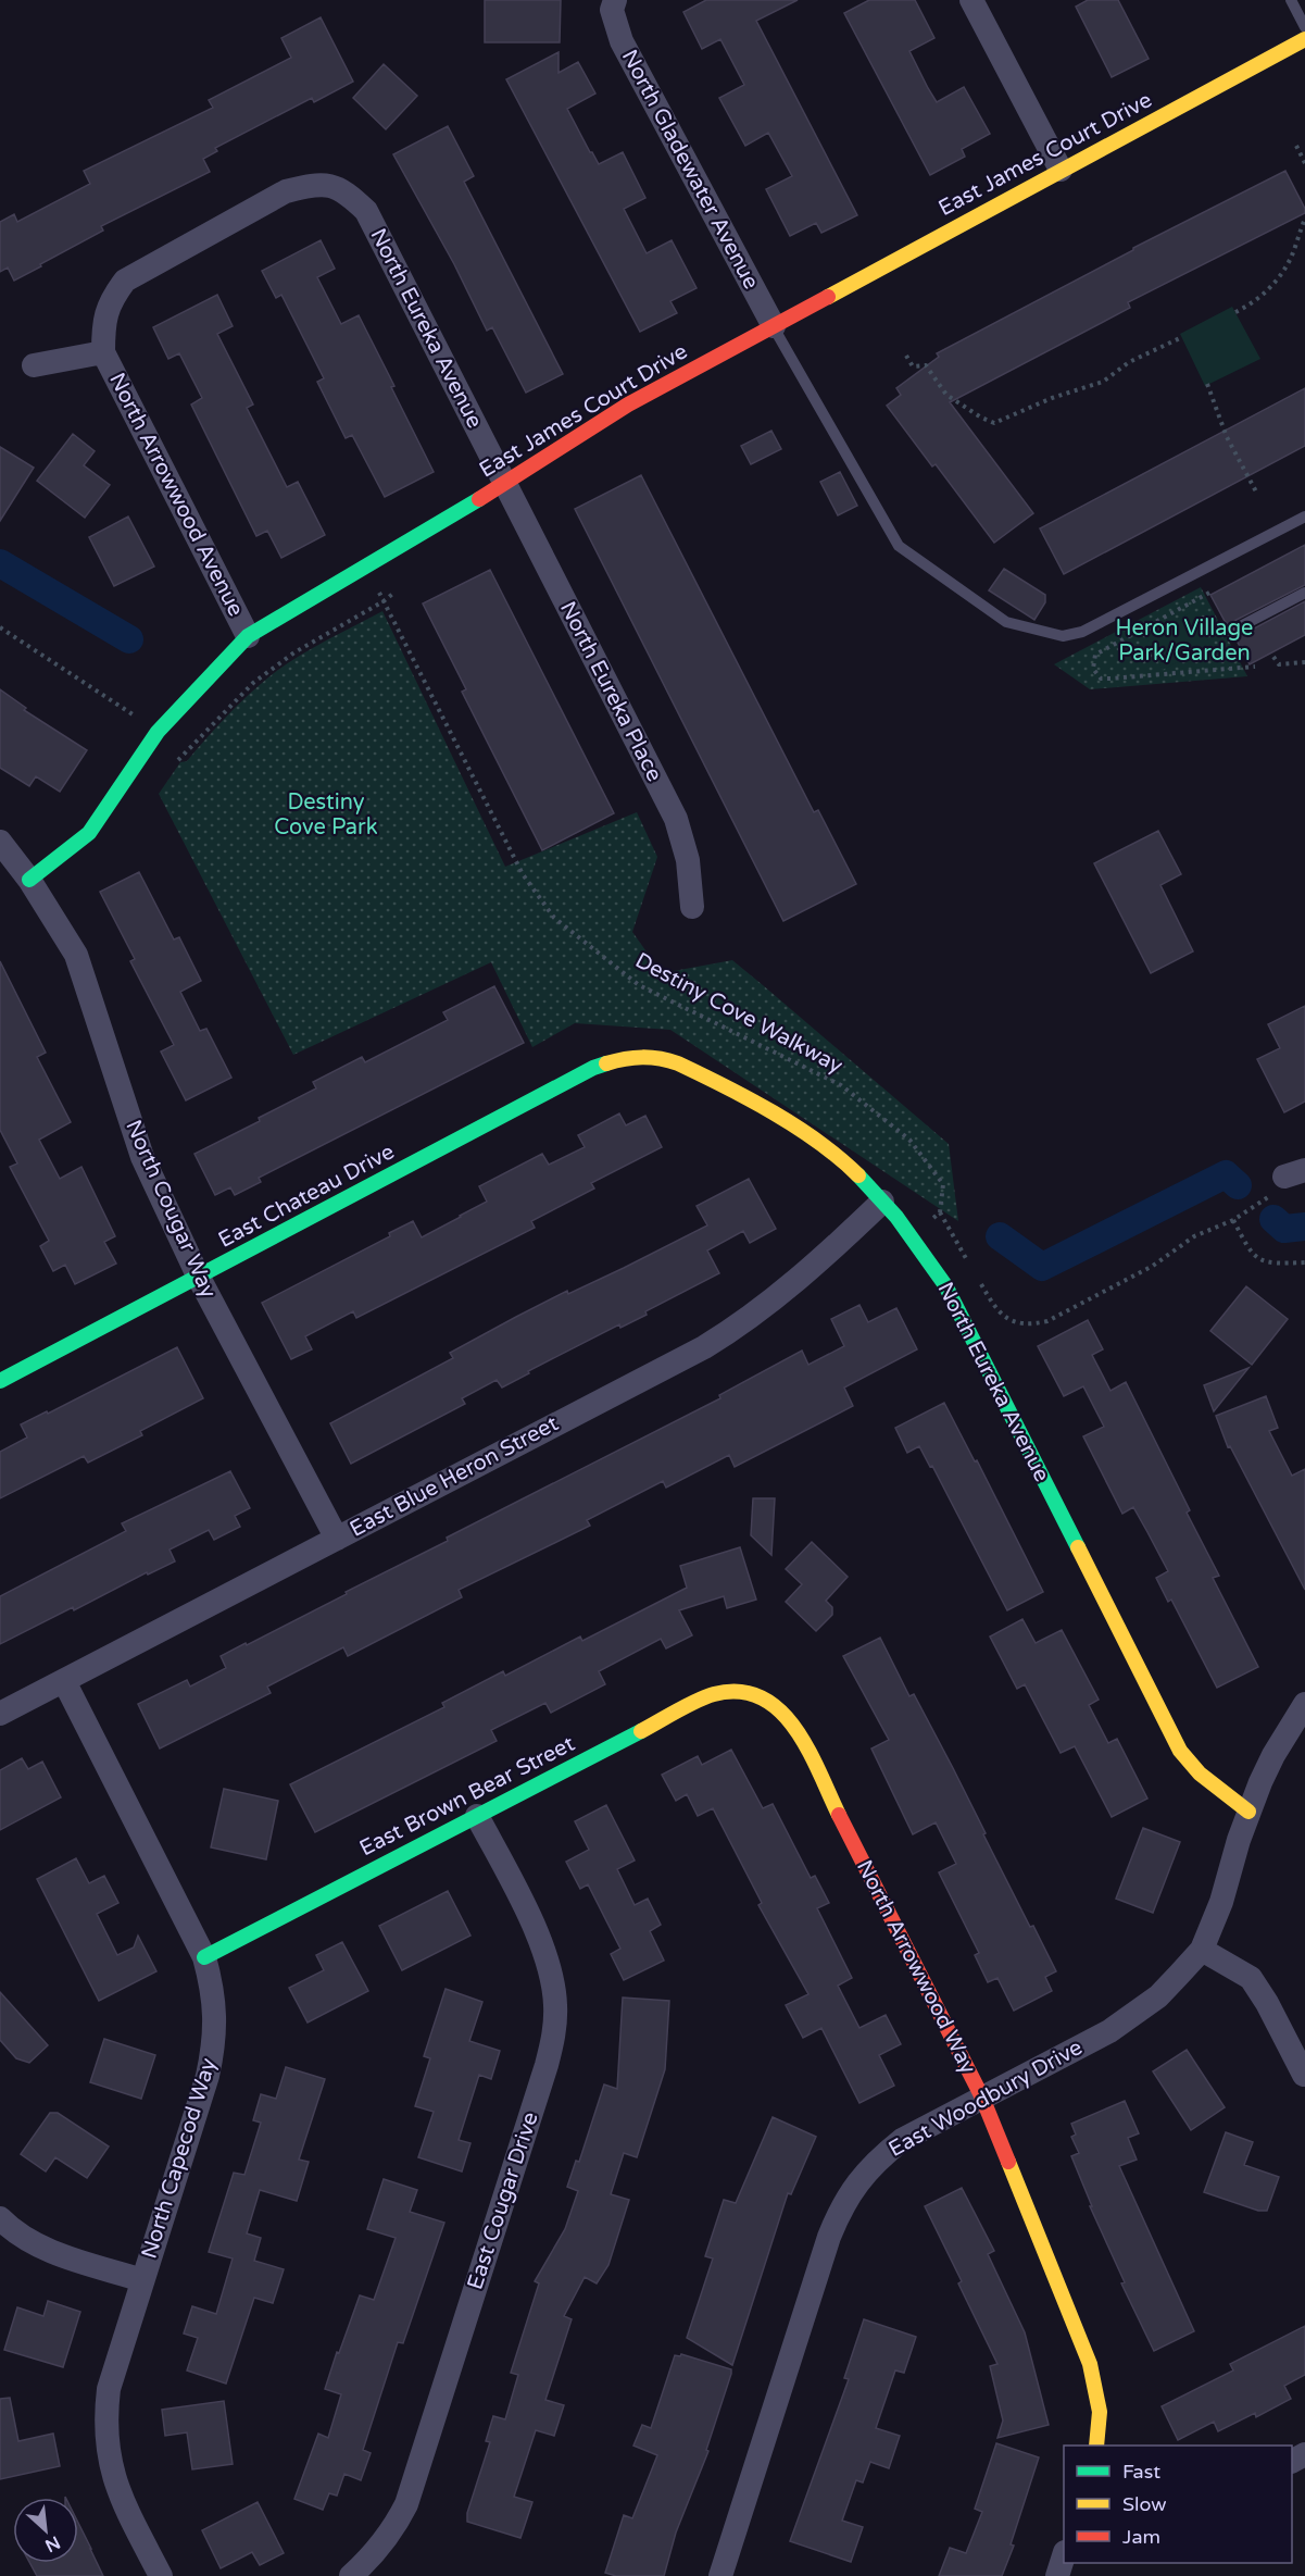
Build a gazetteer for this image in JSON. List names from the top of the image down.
{
  "streets": {
    "street": [
      "East James Court Drive",
      "North Gladewater Avenue",
      "North Eureka Avenue",
      "North Arrowwood Avenue",
      "North Eureka Place",
      "East Chateau Drive",
      "North Cougar Way",
      "East Blue Heron Street",
      "East Brown Bear Street",
      "North Arrowwood Way",
      "East Woodbury Drive",
      "North Capecod Way",
      "East Cougar Drive"
    ],
    "path": ["Destiny Cove Walkway"]
  },
  "crossings": [
    ["East James Court Drive", "North Gladewater Avenue"],
    ["East James Court Drive", "North Eureka Avenue"],
    ["East James Court Drive", "North Arrowwood Avenue"],
    ["East James Court Drive", "North Eureka Place"],
    ["East James Court Drive", "North Cougar Way"],
    ["North Eureka Avenue", "North Arrowwood Avenue"],
    ["North Eureka Avenue", "North Eureka Place"],
    ["North Eureka Avenue", "East Chateau Drive"],
    ["North Eureka Avenue", "East Blue Heron Street"],
    ["North Eureka Avenue", "East Woodbury Drive"],
    ["East Chateau Drive", "North Cougar Way"],
    ["North Cougar Way", "East Blue Heron Street"],
    ["East Blue Heron Street", "North Capecod Way"],
    ["East Brown Bear Street", "North Arrowwood Way"],
    ["East Brown Bear Street", "North Capecod Way"],
    ["East Brown Bear Street", "East Cougar Drive"],
    ["North Arrowwood Way", "East Woodbury Drive"]
  ],
  "parks": ["Heron Village Park/Garden", "Destiny Cove Park"],
  "legend": ["Fast", "Slow", "Jam"],
  "north": "bottom right"
}
